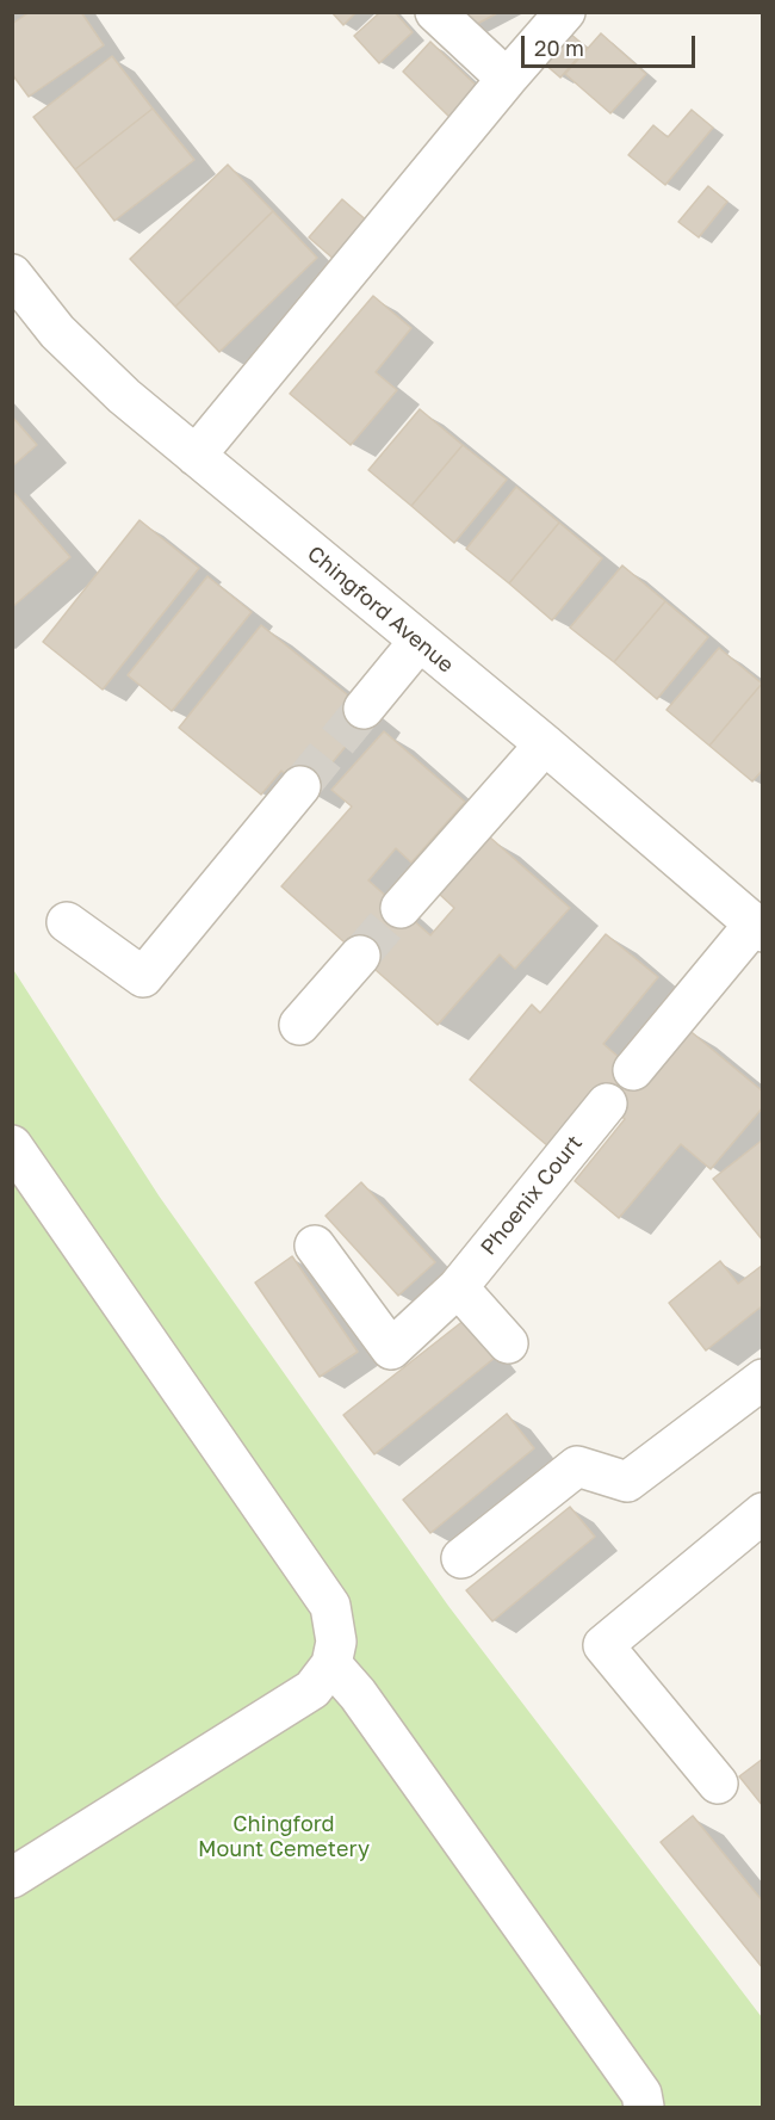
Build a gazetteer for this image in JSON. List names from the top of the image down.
{
  "streets": {
    "street": ["Chingford Avenue", "Phoenix Court"]
  },
  "parks": ["Chingford Mount Cemetery"],
  "scale_bar": "20 m"
}
